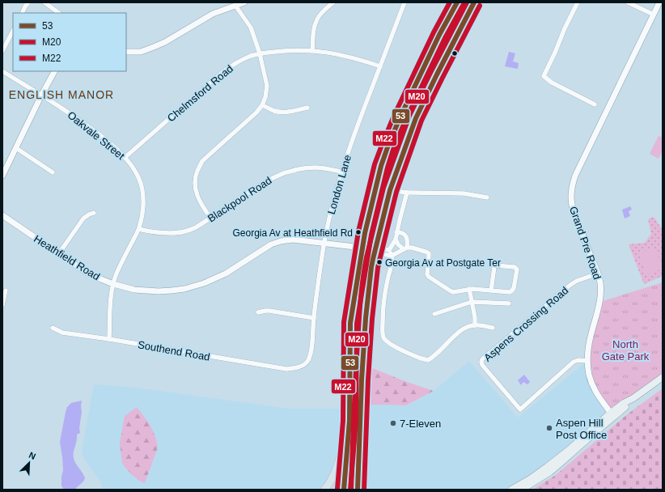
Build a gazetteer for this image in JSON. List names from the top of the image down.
{
  "streets": {
    "street": [
      "Chelmsford Road",
      "Oakvale Street",
      "London Lane",
      "Blackpool Road",
      "Grand Pre Road",
      "Heathfield Road",
      "Aspens Crossing Road",
      "Southend Road"
    ]
  },
  "crossings": [
    ["Chelmsford Road", "Oakvale Street"],
    ["Chelmsford Road", "London Lane"],
    ["Oakvale Street", "Blackpool Road"],
    ["Oakvale Street", "Heathfield Road"],
    ["Oakvale Street", "Southend Road"],
    ["London Lane", "Blackpool Road"],
    ["London Lane", "Heathfield Road"],
    ["London Lane", "Southend Road"],
    ["Grand Pre Road", "Aspens Crossing Road"]
  ],
  "districts": ["ENGLISH MANOR"],
  "parks": ["North Gate Park"],
  "places": [
    "Georgia Av at Heathfield Rd",
    "Georgia Av at Postgate Ter",
    "7-Eleven",
    "Aspen Hill Post Office"
  ],
  "lines": ["transit line 53", "transit line M22", "transit line M20"],
  "legend": ["53", "M20", "M22"],
  "north": "top right"
}
